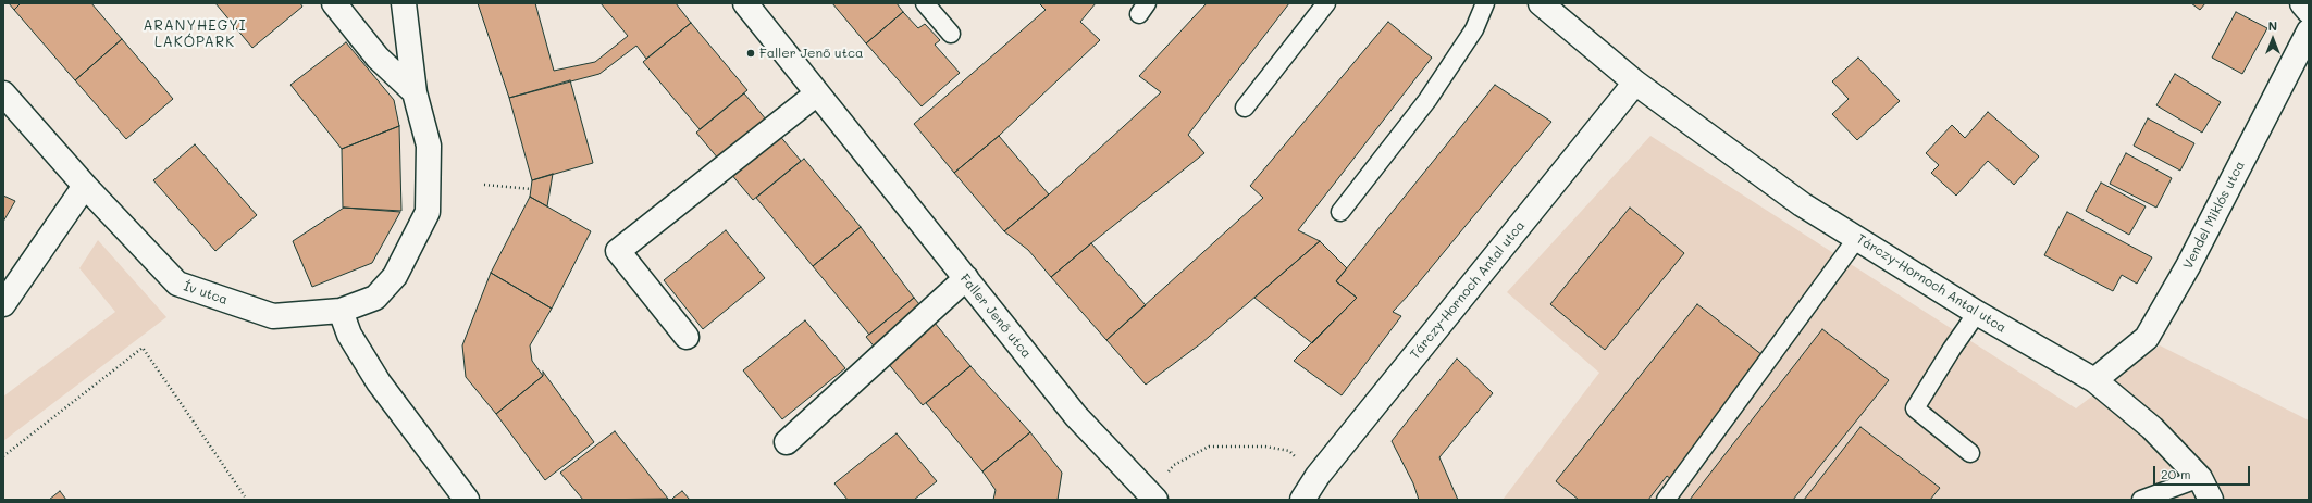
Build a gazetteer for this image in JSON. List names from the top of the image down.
{
  "streets": {
    "street": [
      "Vendel Miklós utca",
      "Tárczy-Hornoch Antal utca",
      "Ív utca",
      "Faller Jenő utca"
    ]
  },
  "crossings": [
    ["Vendel Miklós utca", "Tárczy-Hornoch Antal utca"]
  ],
  "districts": ["ARANYHEGYI LAKÓPARK"],
  "places": ["Faller Jenő utca"],
  "scale_bar": "20 m",
  "north": "top"
}
